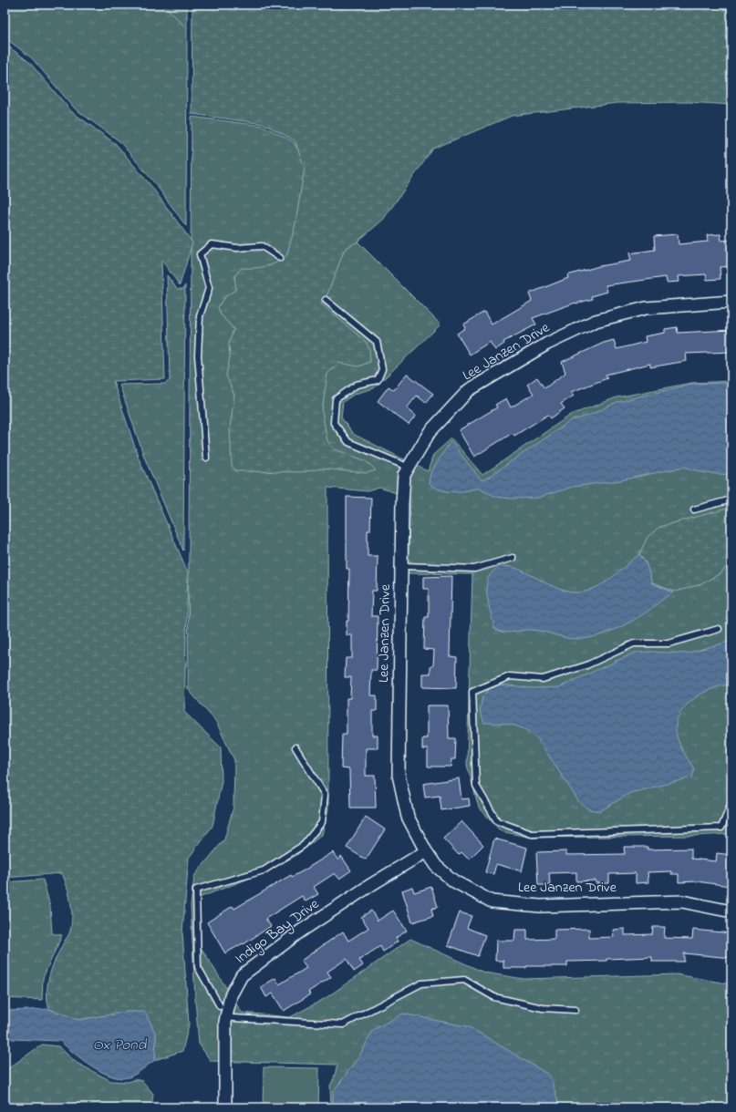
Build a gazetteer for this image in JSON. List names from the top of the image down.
{
  "streets": {
    "street": ["Lee Janzen Drive", "Indigo Bay Drive"]
  },
  "crossings": [
    ["Lee Janzen Drive", "Indigo Bay Drive"]
  ],
  "water": ["Ox Pond"]
}
